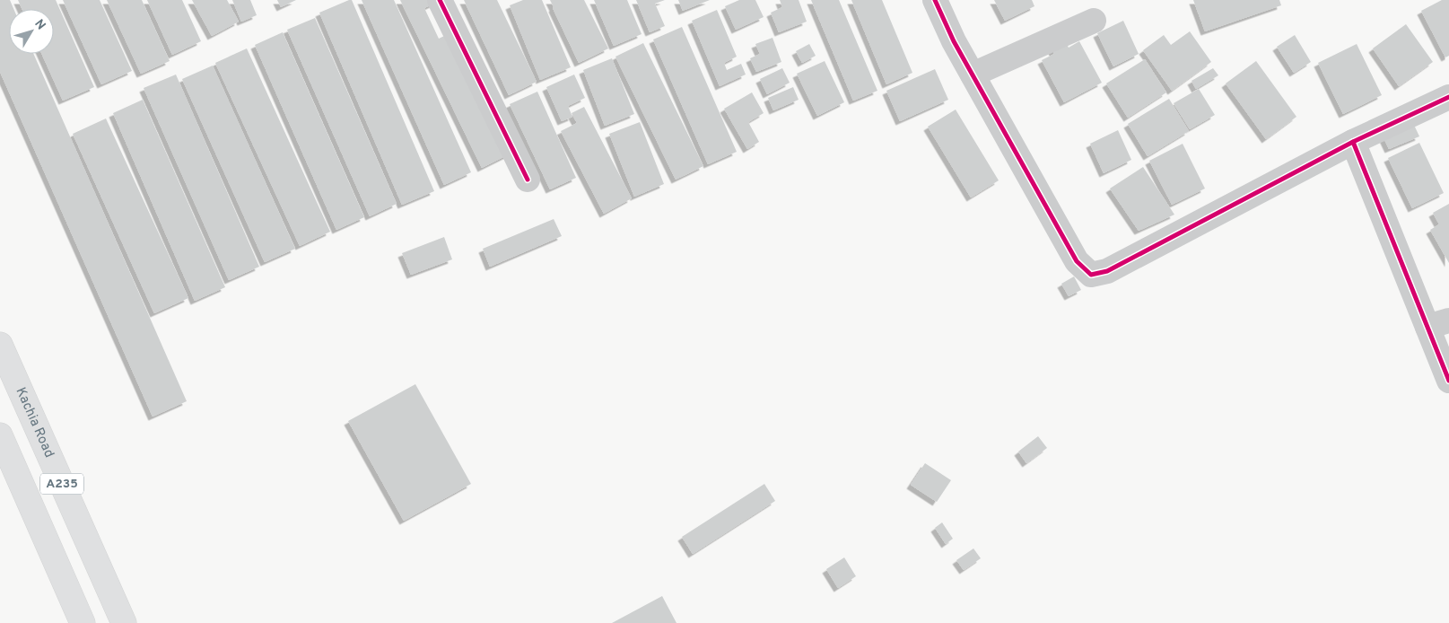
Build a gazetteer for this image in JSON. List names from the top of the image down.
{
  "streets": {
    "highway": ["Kachia Road", "A235"]
  },
  "north": "top right"
}
